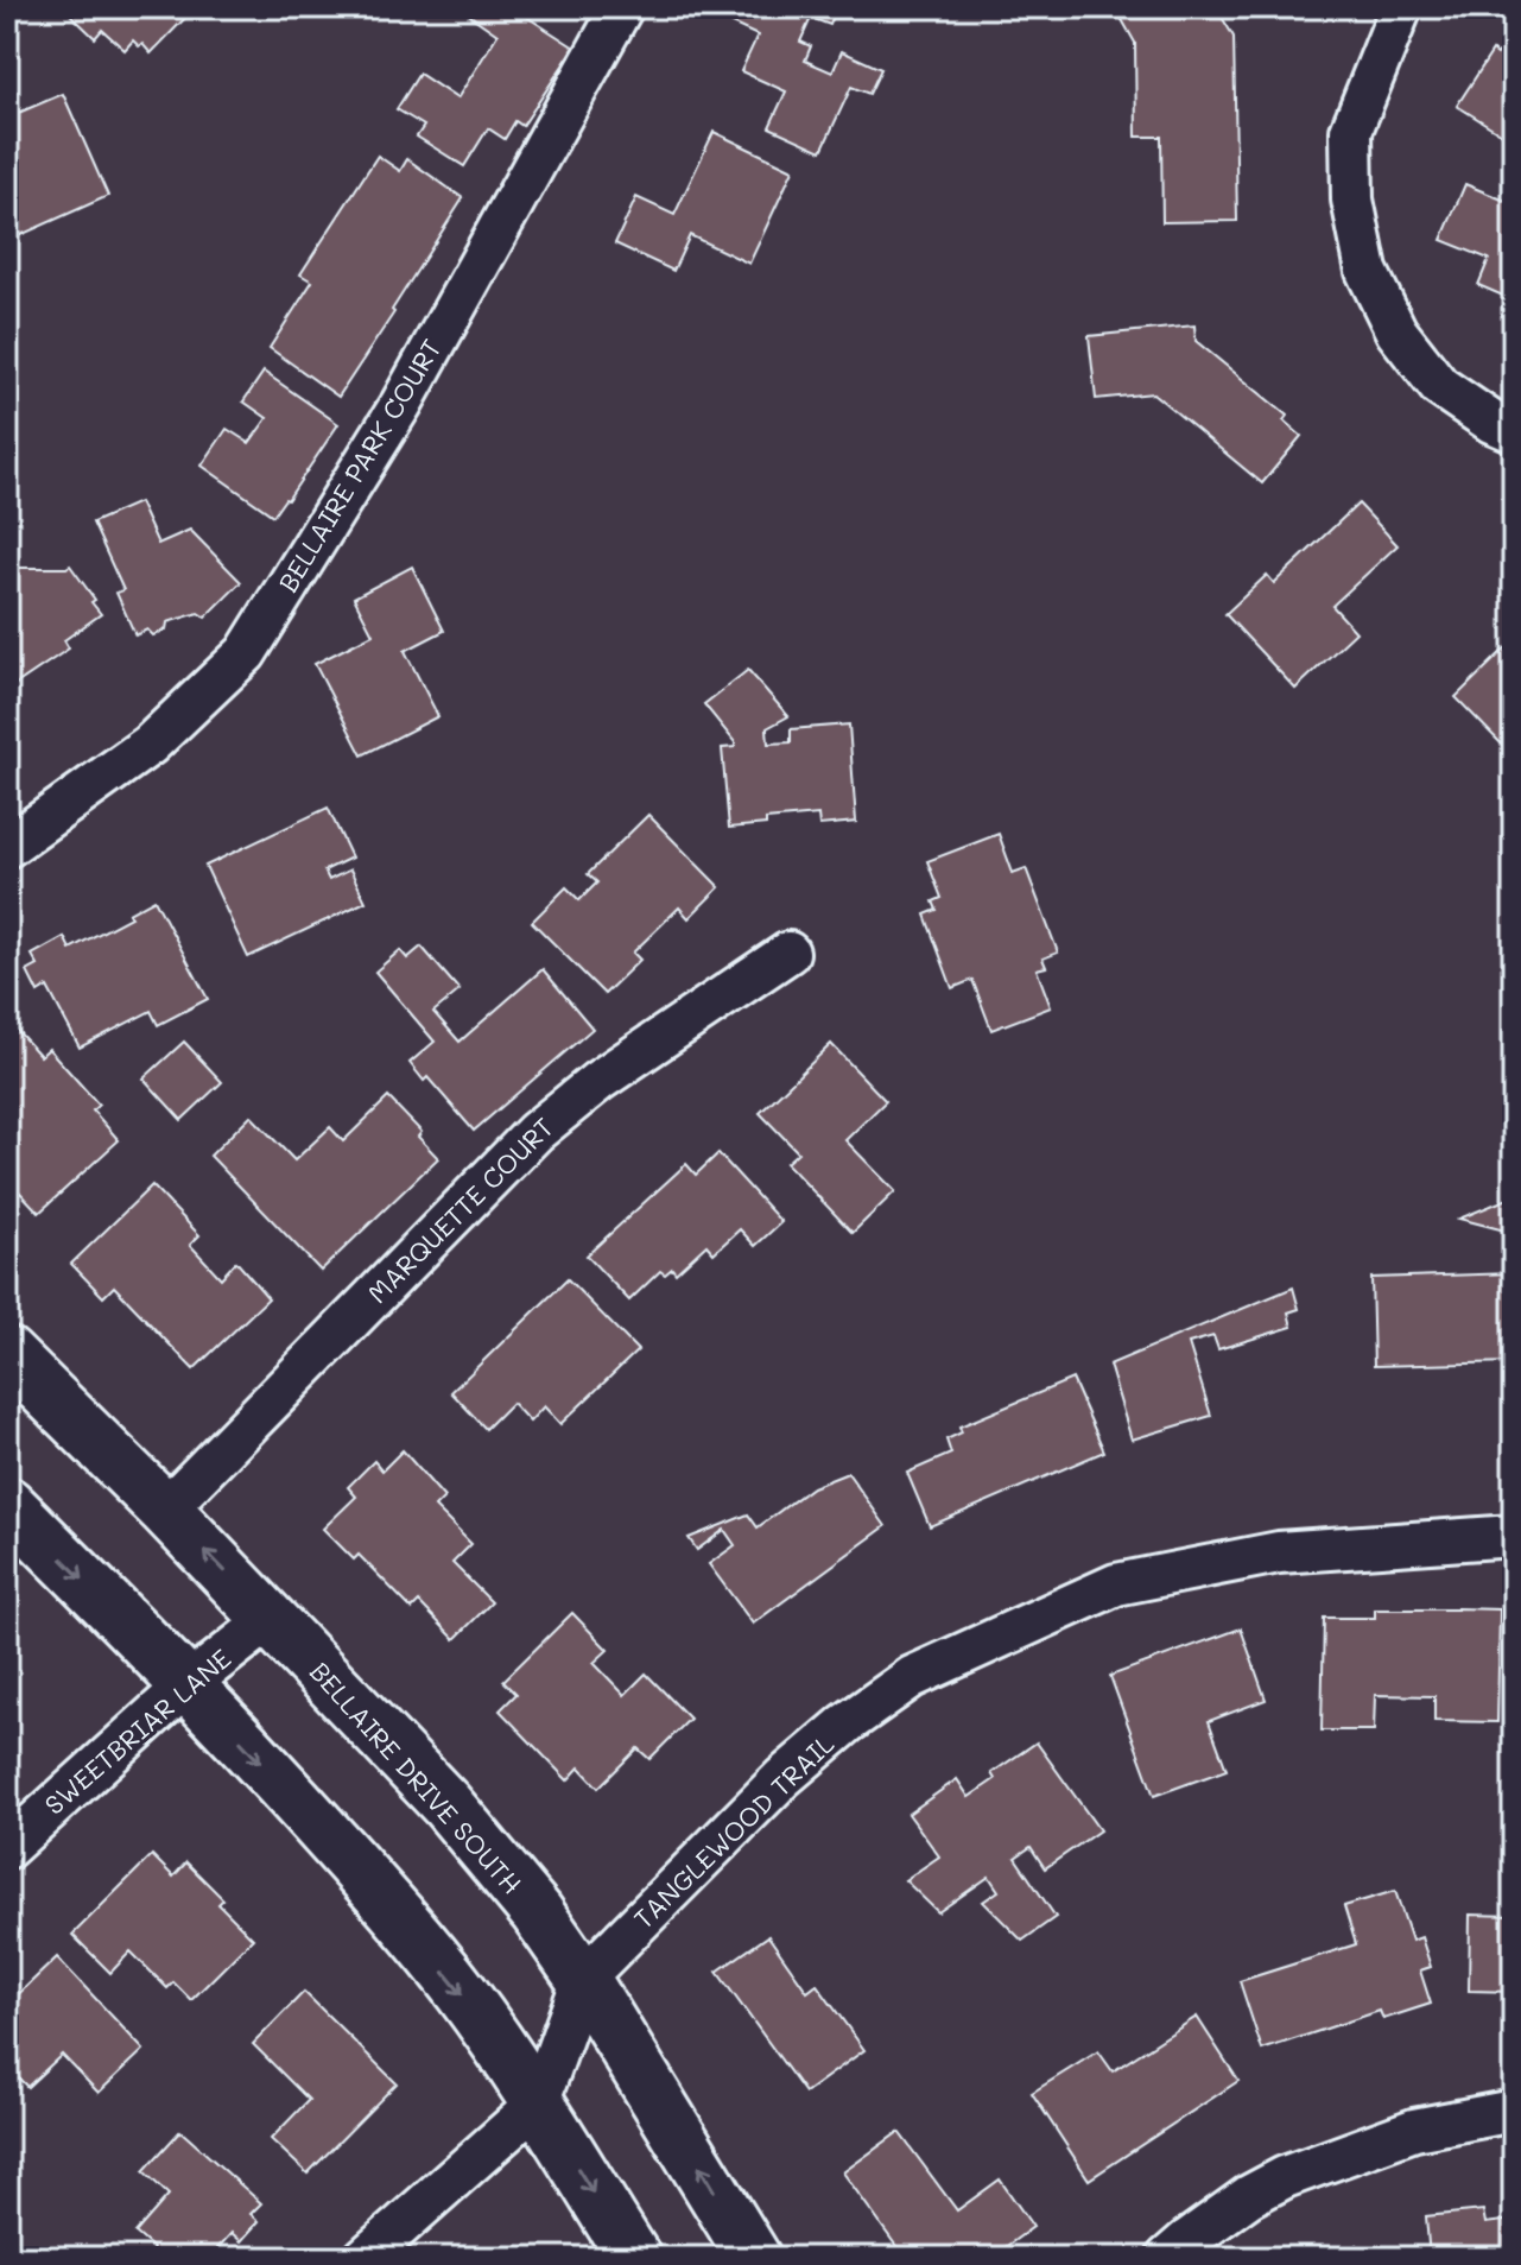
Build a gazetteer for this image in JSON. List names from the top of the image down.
{
  "streets": {
    "main road": ["BELLAIRE DRIVE SOUTH"],
    "street": [
      "BELLAIRE PARK COURT",
      "MARQUETTE COURT",
      "SWEETBRIAR LANE",
      "TANGLEWOOD TRAIL"
    ]
  },
  "crossings": [
    ["MARQUETTE COURT", "BELLAIRE DRIVE SOUTH"],
    ["SWEETBRIAR LANE", "BELLAIRE DRIVE SOUTH"],
    ["BELLAIRE DRIVE SOUTH", "TANGLEWOOD TRAIL"]
  ]
}
